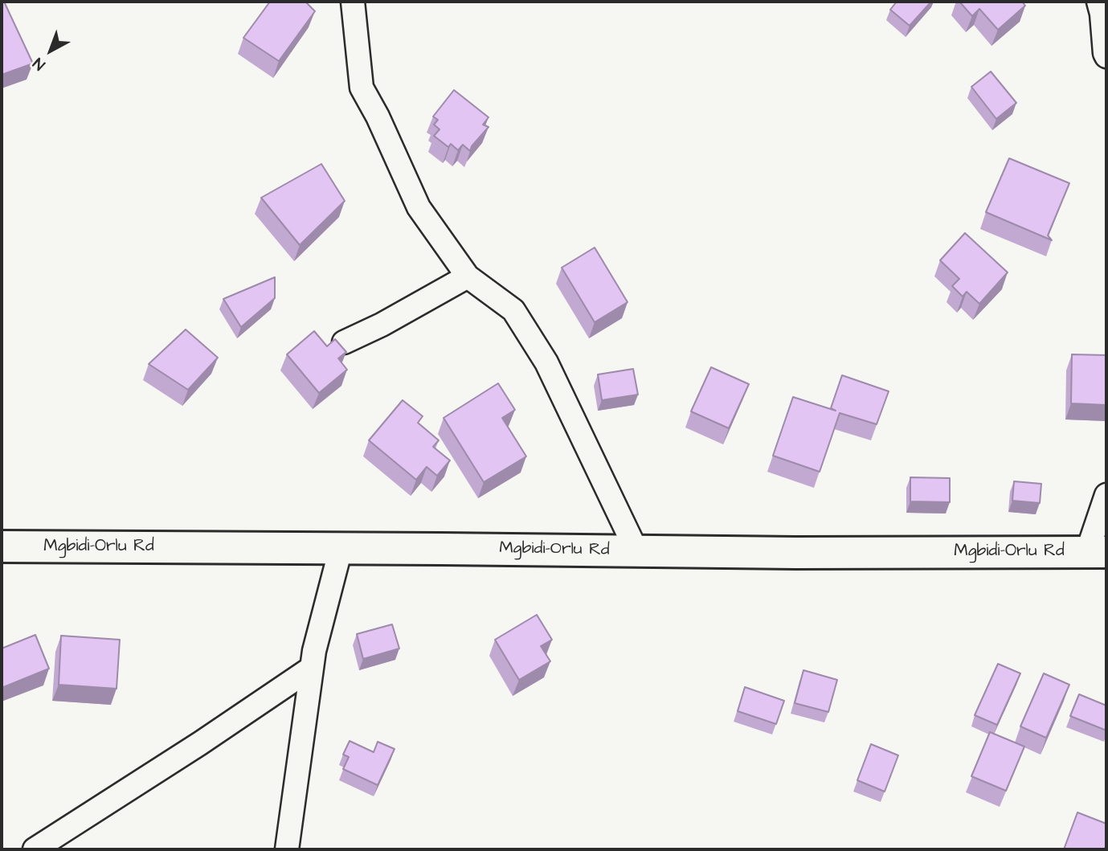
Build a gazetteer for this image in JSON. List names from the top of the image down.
{
  "streets": {
    "main road": ["Mgbidi-Orlu Rd"]
  },
  "north": "bottom left"
}
